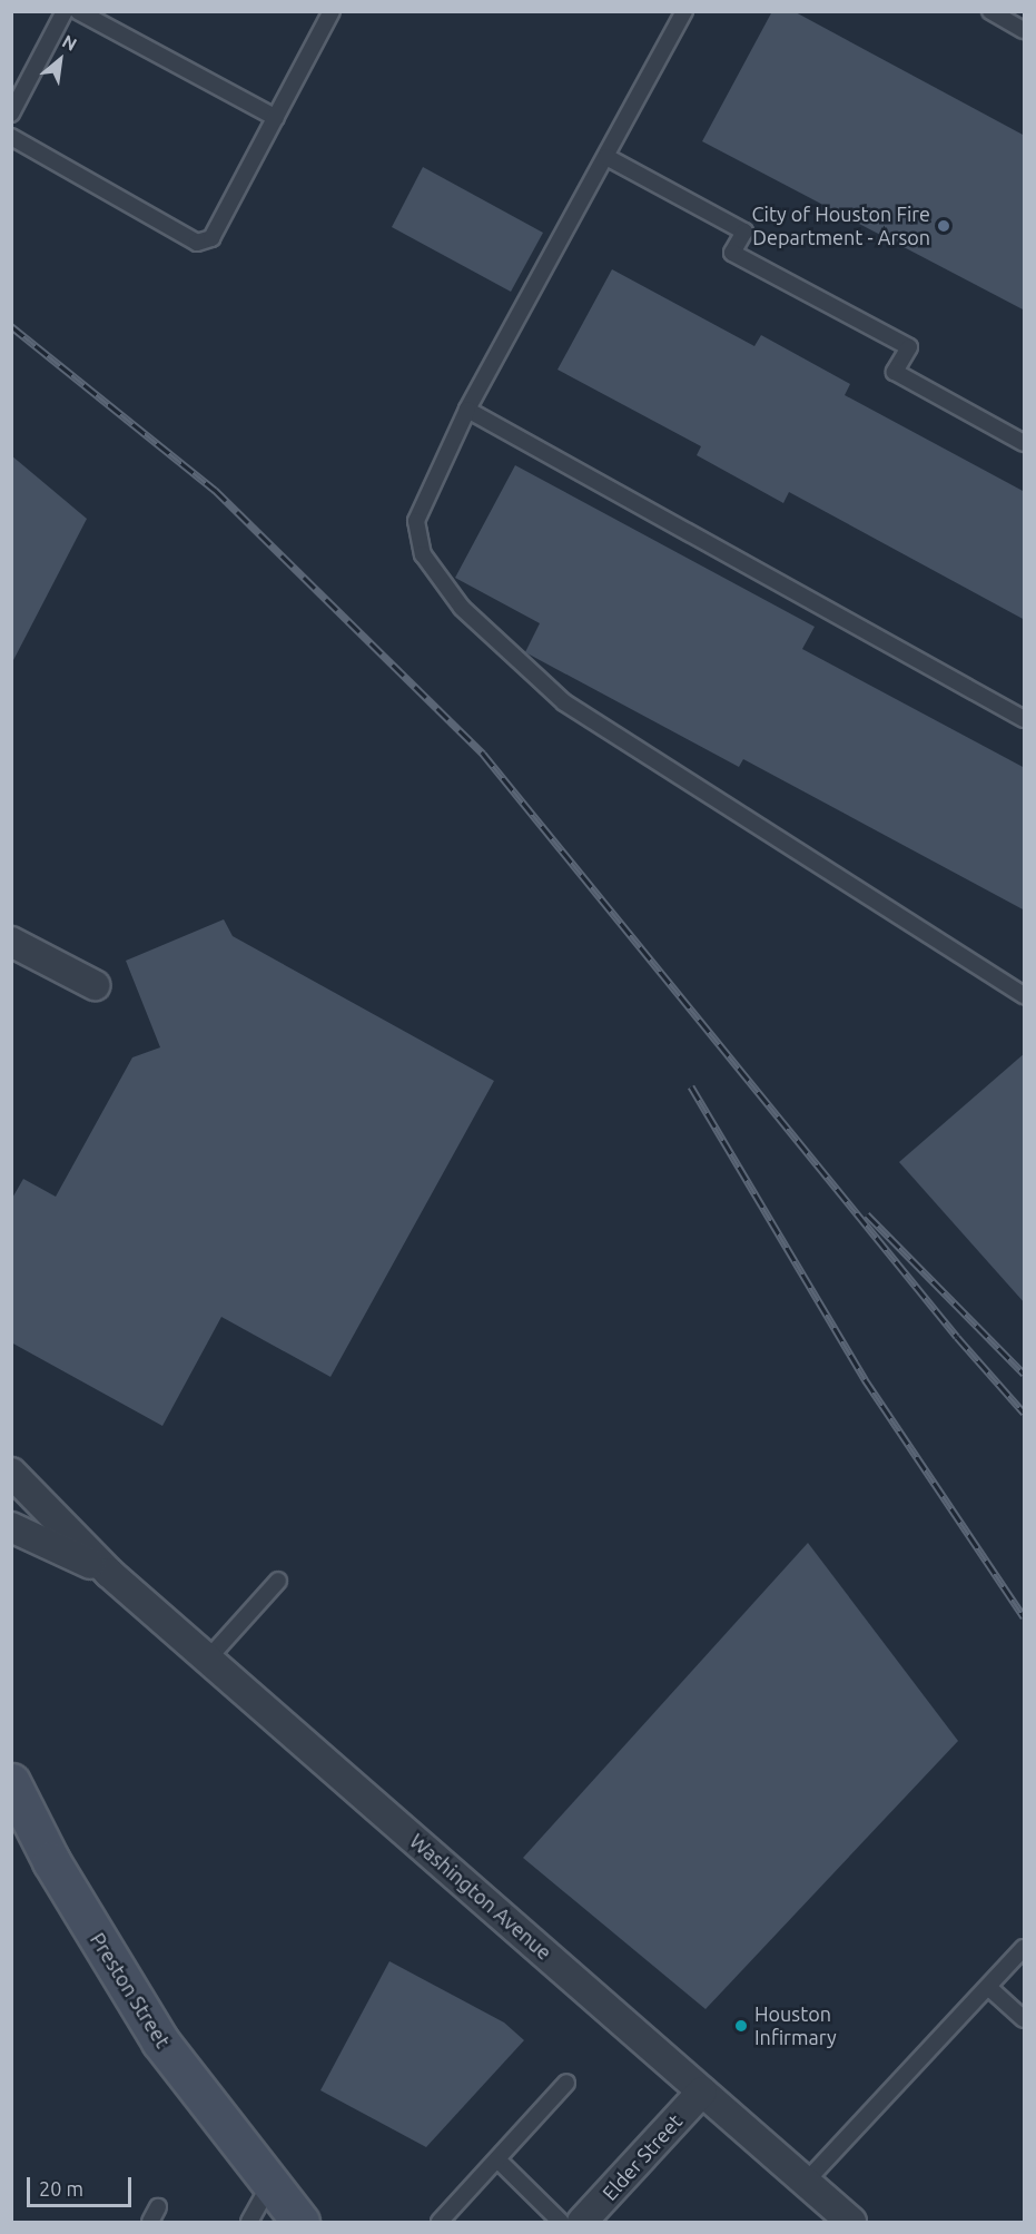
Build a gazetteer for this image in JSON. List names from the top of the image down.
{
  "streets": {
    "main road": ["Preston Street"],
    "street": ["Washington Avenue", "Elder Street"]
  },
  "crossings": [
    ["Washington Avenue", "Elder Street"]
  ],
  "places": ["City of Houston Fire Department - Arson", "Houston Infirmary"],
  "scale_bar": "20 m",
  "north": "top right"
}
